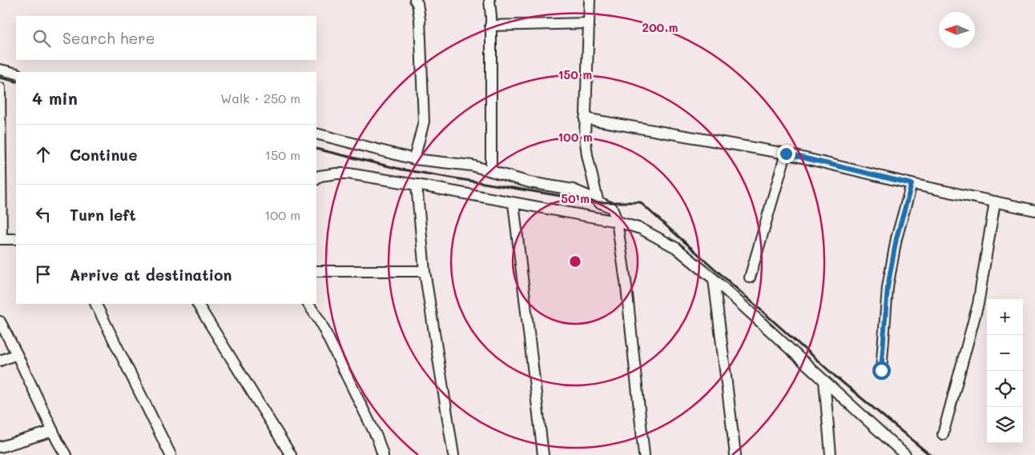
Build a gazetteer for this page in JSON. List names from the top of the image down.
{
  "north": "left",
  "page": {
    "search": "Search here",
    "heading": ["4 min", "Walk · 250 m"],
    "list": [
      ["Continue", "150 m"],
      ["Turn left", "100 m"],
      "Arrive at destination"
    ],
    "map_buttons": ["+", "−"]
  },
  "rings": [
    "200 m",
    "150 m",
    "100 m",
    "50 m"
  ]
}
